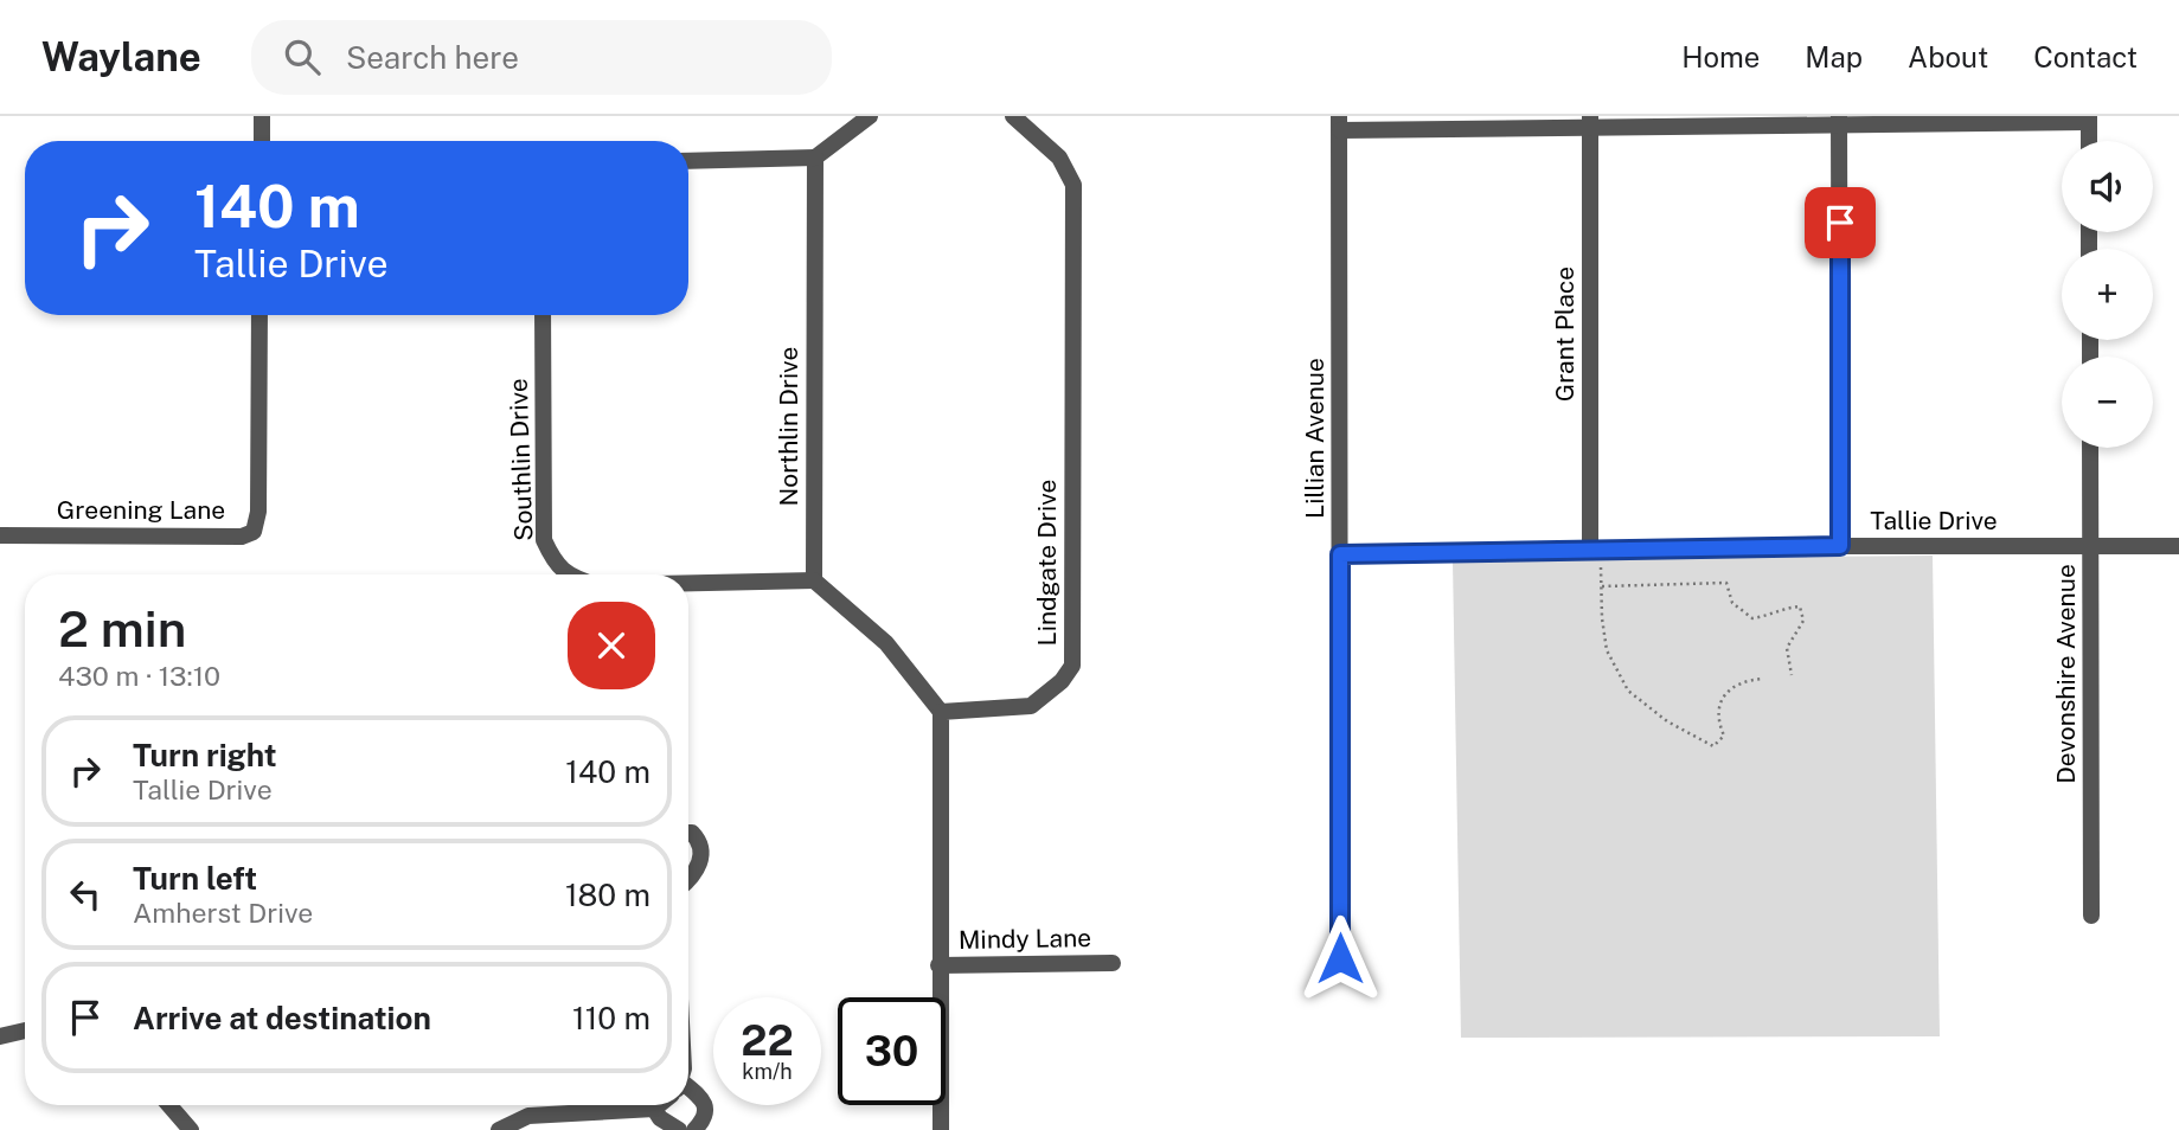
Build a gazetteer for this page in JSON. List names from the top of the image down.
{
  "streets": {
    "street": [
      "Grant Place",
      "Northlin Drive",
      "Lillian Avenue",
      "Southlin Drive",
      "Greening Lane",
      "Tallie Drive",
      "Lindgate Drive",
      "Devonshire Avenue",
      "Mindy Lane"
    ]
  },
  "crossings": [
    ["Grant Place", "Tallie Drive"],
    ["Northlin Drive", "Southlin Drive"],
    ["Lillian Avenue", "Tallie Drive"],
    ["Tallie Drive", "Devonshire Avenue"]
  ],
  "page": {
    "header": "Waylane",
    "search": "Search here",
    "nav": [
      "Home",
      "Map",
      "About",
      "Contact"
    ],
    "map_buttons": ["+", "−"],
    "turn": ["140 m", "Tallie Drive"],
    "heading": ["2 min", "430 m · 13:10"],
    "list": [
      {
        "name": "Turn right",
        "note": "Tallie Drive",
        "value": "140 m"
      },
      {
        "name": "Turn left",
        "note": "Amherst Drive",
        "value": "180 m"
      },
      {
        "name": "Arrive at destination",
        "value": "110 m"
      }
    ],
    "speed": "22 km/h",
    "limit": "30"
  }
}
